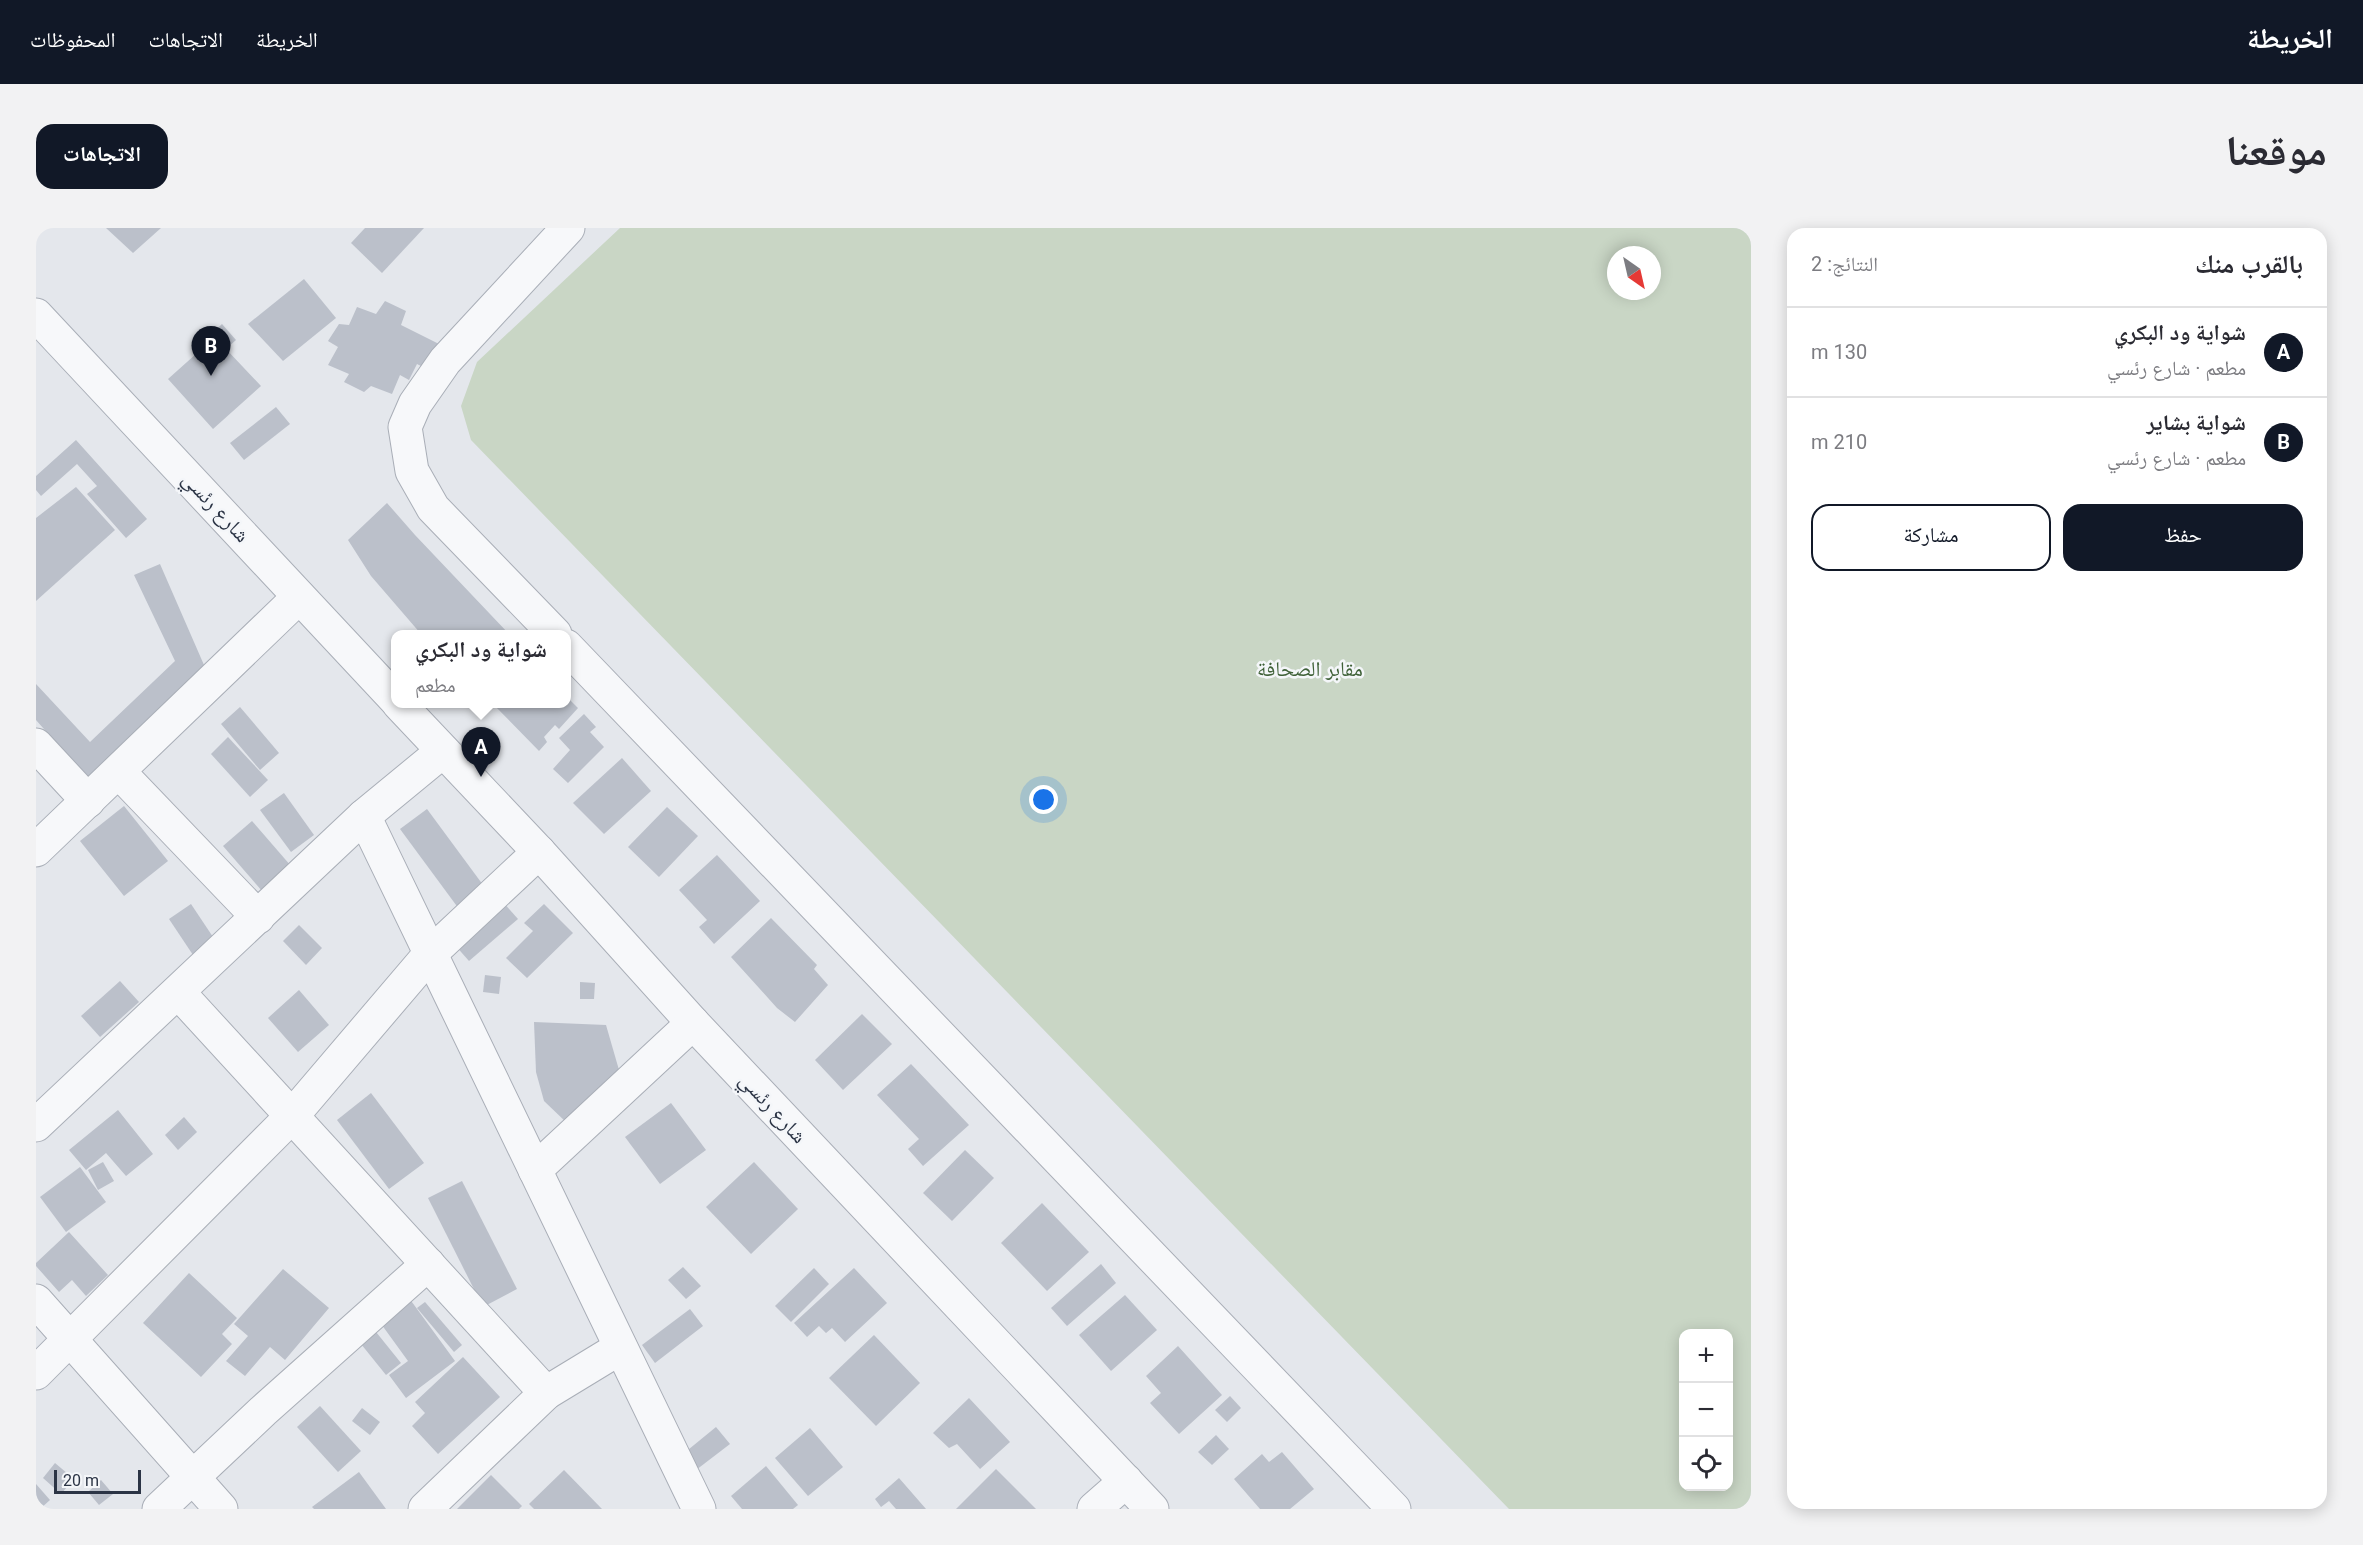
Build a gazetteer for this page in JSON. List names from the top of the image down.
{
  "streets": {
    "street": ["شارع رئسي"]
  },
  "parks": ["مقابر الصحافة"],
  "scale_bar": "20 m",
  "north": "bottom right",
  "page": {
    "header": "الخريطة",
    "nav": ["الخريطة", "الاتجاهات", "المحفوظات"],
    "title": "موقعنا",
    "buttons": [
      "الاتجاهات",
      ["حفظ", "مشاركة"]
    ],
    "heading": ["بالقرب منك", "النتائج: 2"],
    "list": [
      {
        "mark": "A",
        "name": "شواية ود البكري",
        "note": "مطعم · شارع رئسي",
        "value": "130 m"
      },
      {
        "mark": "B",
        "name": "شواية بشاير",
        "note": "مطعم · شارع رئسي",
        "value": "210 m"
      }
    ],
    "pins": ["B", "A"],
    "popup": ["شواية ود البكري", "مطعم"],
    "map_buttons": ["+", "−"],
    "scale": "20 m"
  }
}
